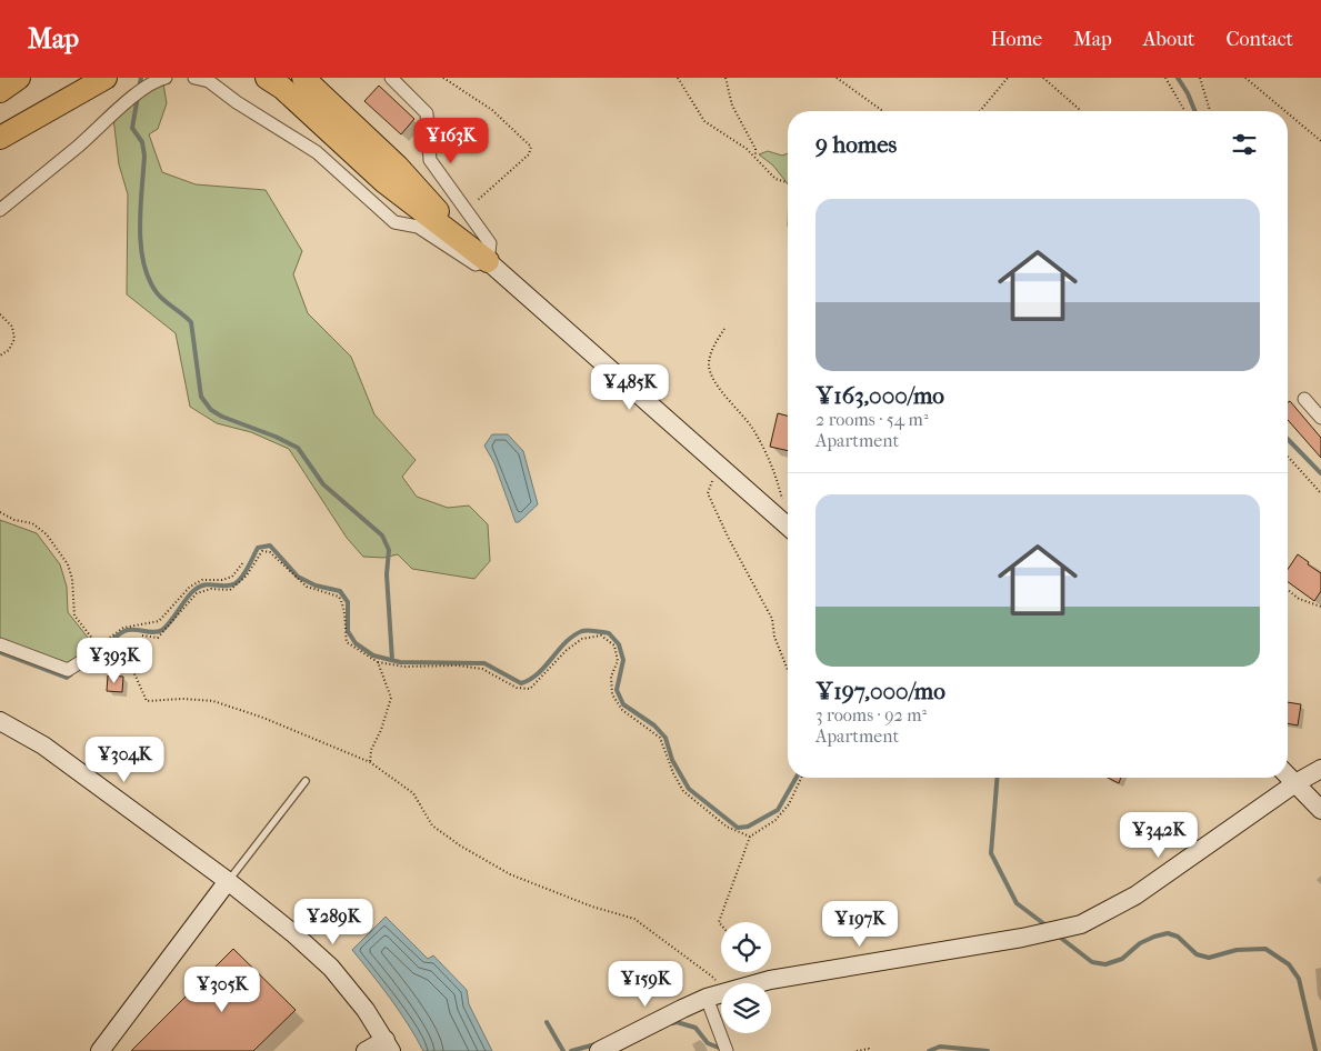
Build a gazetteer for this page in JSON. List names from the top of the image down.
{
  "page": {
    "header": "Map",
    "nav": [
      "Home",
      "Map",
      "About",
      "Contact"
    ],
    "heading": "9 homes",
    "price": [
      "¥163K",
      "¥485K",
      "¥393K",
      "¥304K",
      "¥342K",
      "¥289K",
      "¥197K",
      "¥159K",
      "¥305K"
    ],
    "list": [
      {
        "name": "¥163,000/mo",
        "note": "2 rooms · 54 m² · Apartment"
      },
      {
        "name": "¥197,000/mo",
        "note": "3 rooms · 92 m² · Apartment"
      }
    ]
  }
}
